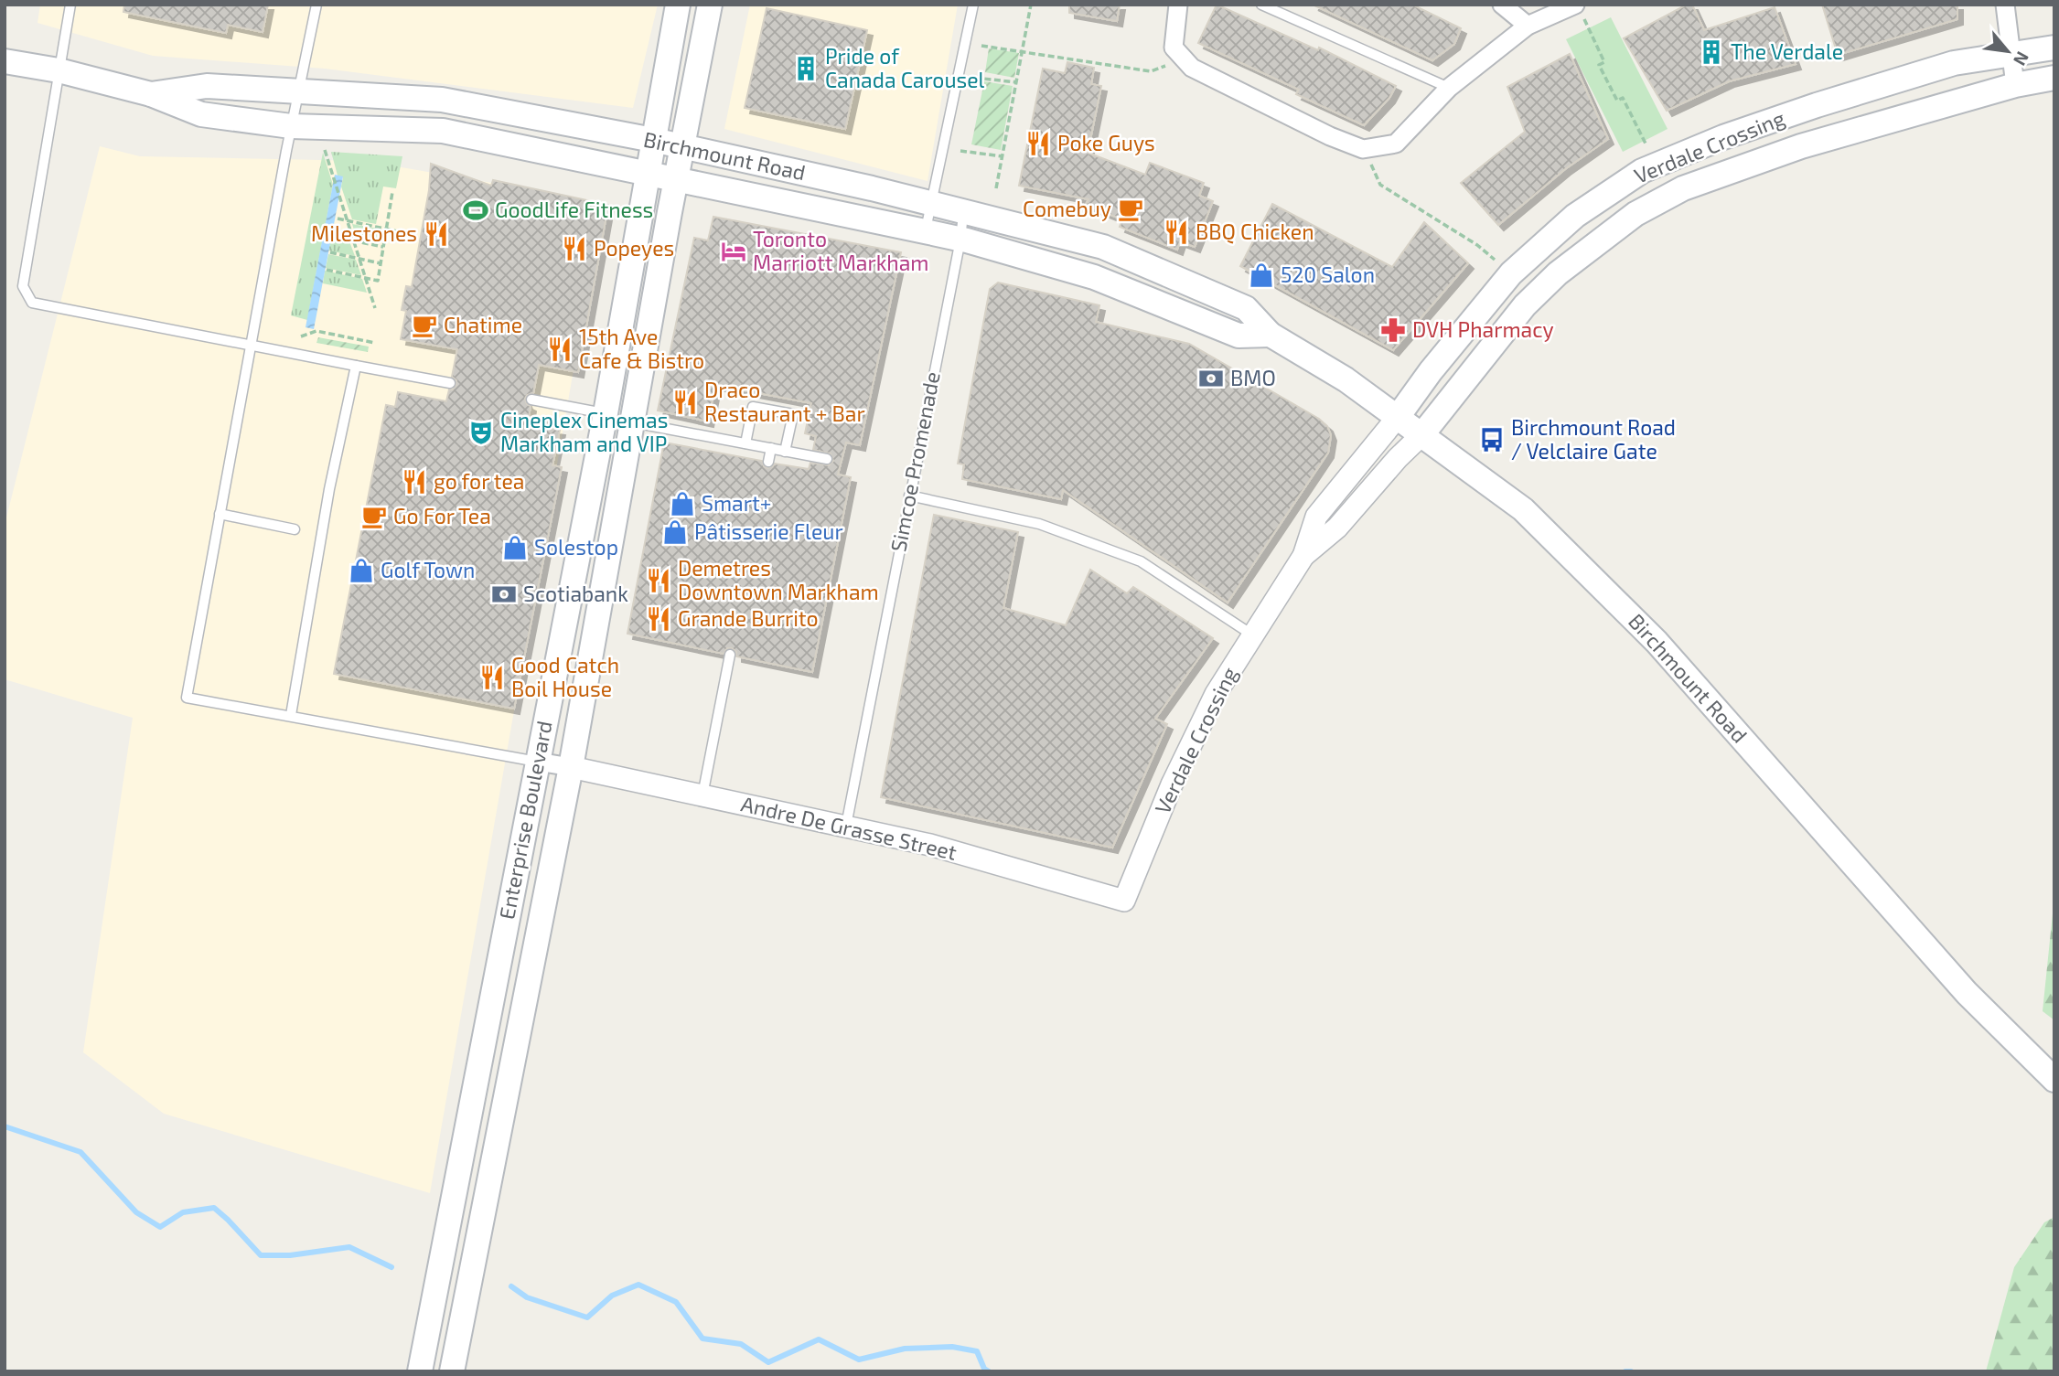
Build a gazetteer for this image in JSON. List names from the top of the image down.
{
  "streets": {
    "main road": ["Verdale Crossing", "Birchmount Road", "Enterprise Boulevard"],
    "street": ["Andre De Grasse Street"],
    "lane": ["Simcoe Promenade"]
  },
  "crossings": [
    ["Verdale Crossing", "Birchmount Road"],
    ["Verdale Crossing", "Andre De Grasse Street"],
    ["Birchmount Road", "Simcoe Promenade"],
    ["Birchmount Road", "Enterprise Boulevard"],
    ["Simcoe Promenade", "Andre De Grasse Street"],
    ["Enterprise Boulevard", "Andre De Grasse Street"]
  ],
  "places": {
    "building": ["The Verdale", "Pride of Canada Carousel"],
    "restaurant": [
      "Poke Guys",
      "BBQ Chicken",
      "Milestones",
      "Popeyes",
      "15th Ave Cafe & Bistro",
      "Draco Restaurant + Bar",
      "go for tea",
      "Demetres Downtown Markham",
      "Grande Burrito",
      "Good Catch Boil House"
    ],
    "cafe": ["Comebuy", "Chatime", "Go For Tea"],
    "sports": ["GoodLife Fitness"],
    "hotel": ["Toronto Marriott Markham"],
    "shop": [
      "520 Salon",
      "Smart+",
      "Pâtisserie Fleur",
      "Solestop",
      "Golf Town"
    ],
    "pharmacy": ["DVH Pharmacy"],
    "bank": ["BMO", "Scotiabank"],
    "theatre": ["Cineplex Cinemas Markham and VIP"],
    "bus stop": ["Birchmount Road / Velclaire Gate"]
  },
  "north": "bottom right"
}
